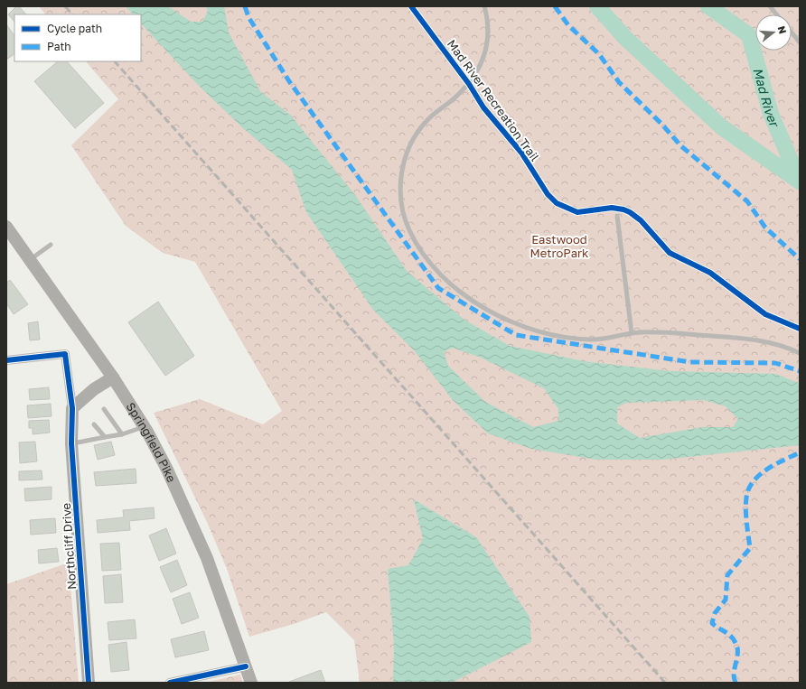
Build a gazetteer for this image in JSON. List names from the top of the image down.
{
  "streets": {
    "main road": ["Springfield Pike", "Northcliff Drive"],
    "cycle path": ["Mad River Recreation Trail"]
  },
  "water": ["Mad River"],
  "parks": ["Eastwood MetroPark"],
  "legend": ["Cycle path", "Path"],
  "north": "right"
}
